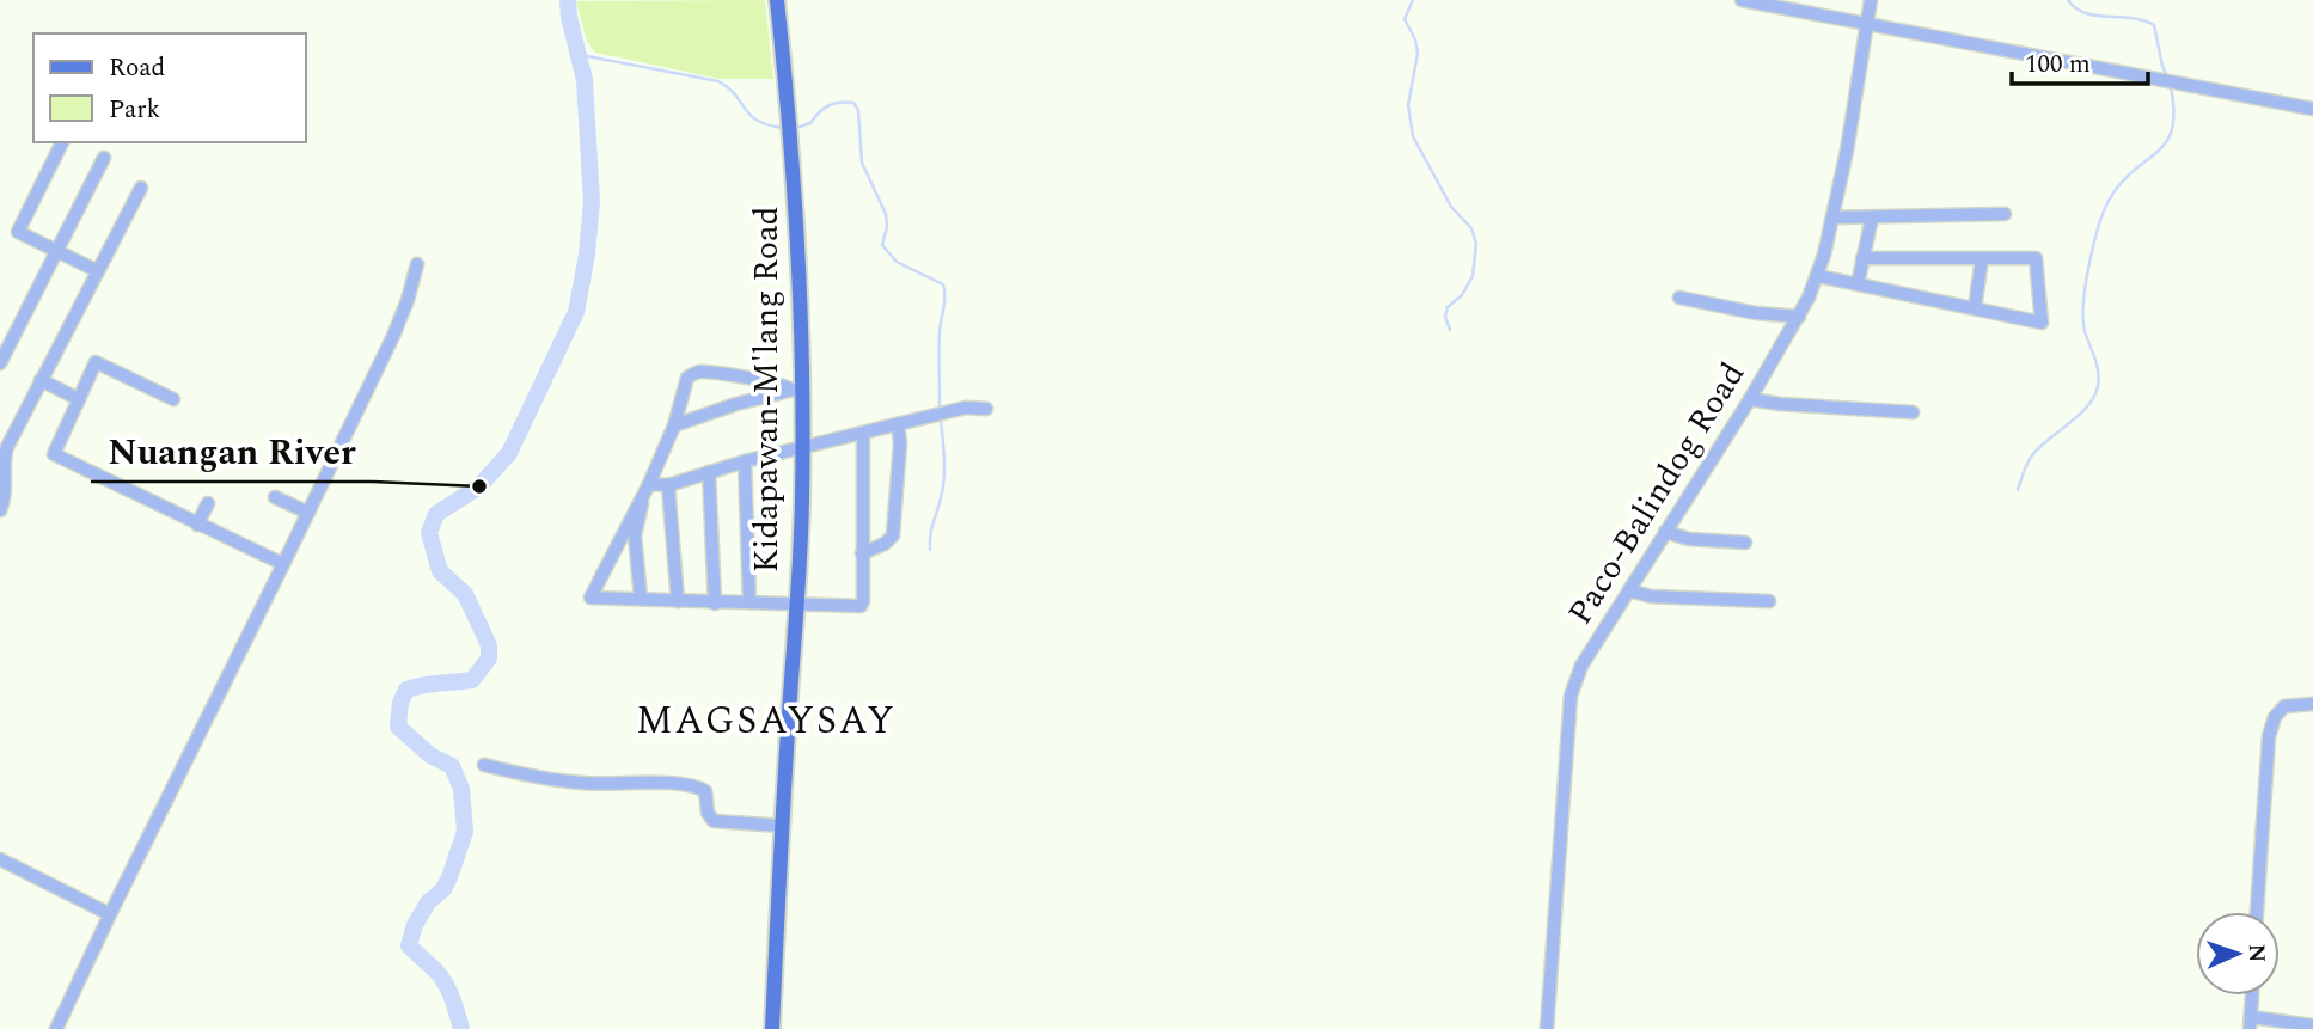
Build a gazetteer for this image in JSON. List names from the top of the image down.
{
  "streets": {
    "main road": ["Kidapawan-M'lang Road"],
    "street": ["Paco-Balindog Road"]
  },
  "districts": ["MAGSAYSAY"],
  "places": ["Nuangan River"],
  "legend": ["Road", "Park"],
  "scale_bar": "100 m",
  "north": "right"
}
